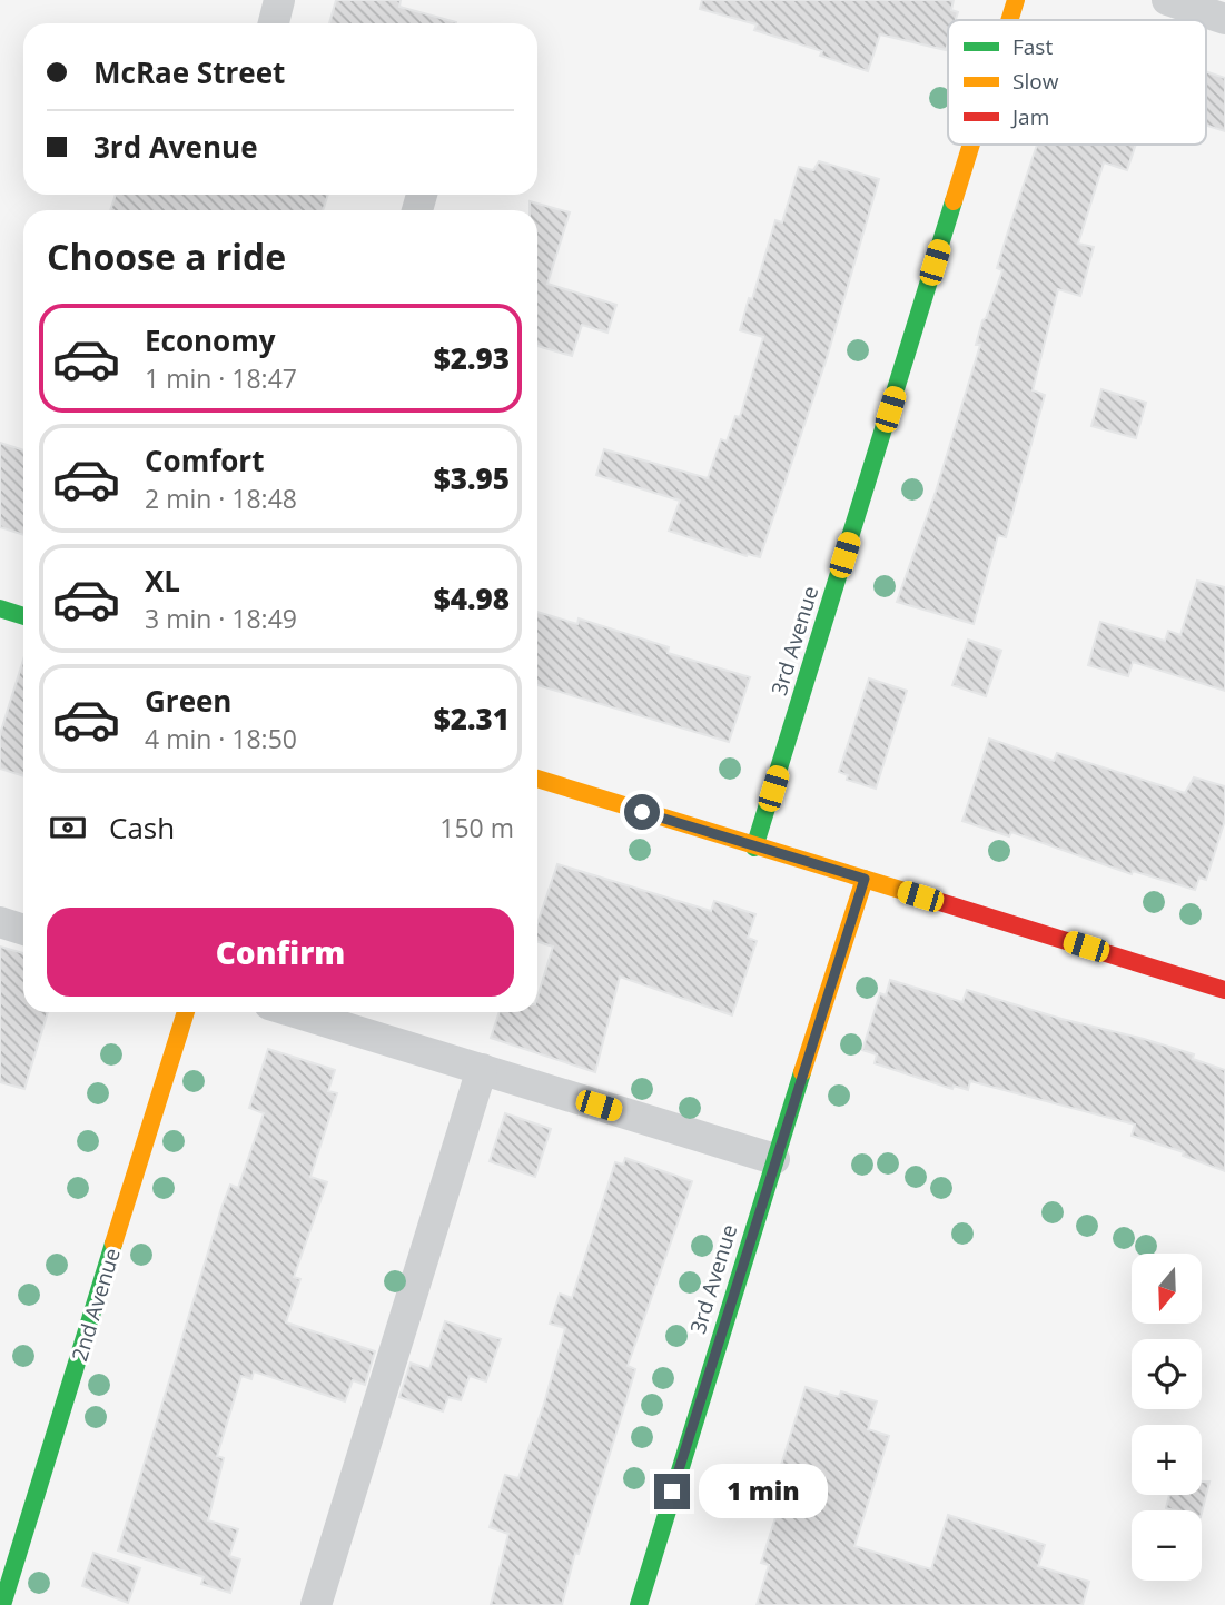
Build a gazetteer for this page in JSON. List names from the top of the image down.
{
  "streets": {
    "street": ["3rd Avenue", "2nd Avenue"]
  },
  "legend": ["Fast", "Slow", "Jam"],
  "north": "bottom",
  "page": {
    "banner": ["McRae Street", "3rd Avenue"],
    "heading": "Choose a ride",
    "list": [
      {
        "name": "Economy",
        "note": "1 min · 18:47",
        "value": "$2.93"
      },
      {
        "name": "Comfort",
        "note": "2 min · 18:48",
        "value": "$3.95"
      },
      {
        "name": "XL",
        "note": "3 min · 18:49",
        "value": "$4.98"
      },
      {
        "name": "Green",
        "note": "4 min · 18:50",
        "value": "$2.31"
      }
    ],
    "pay": ["Cash", "150 m"],
    "buttons": "Confirm",
    "map_buttons": ["+", "−"],
    "bubble": "1 min"
  }
}
